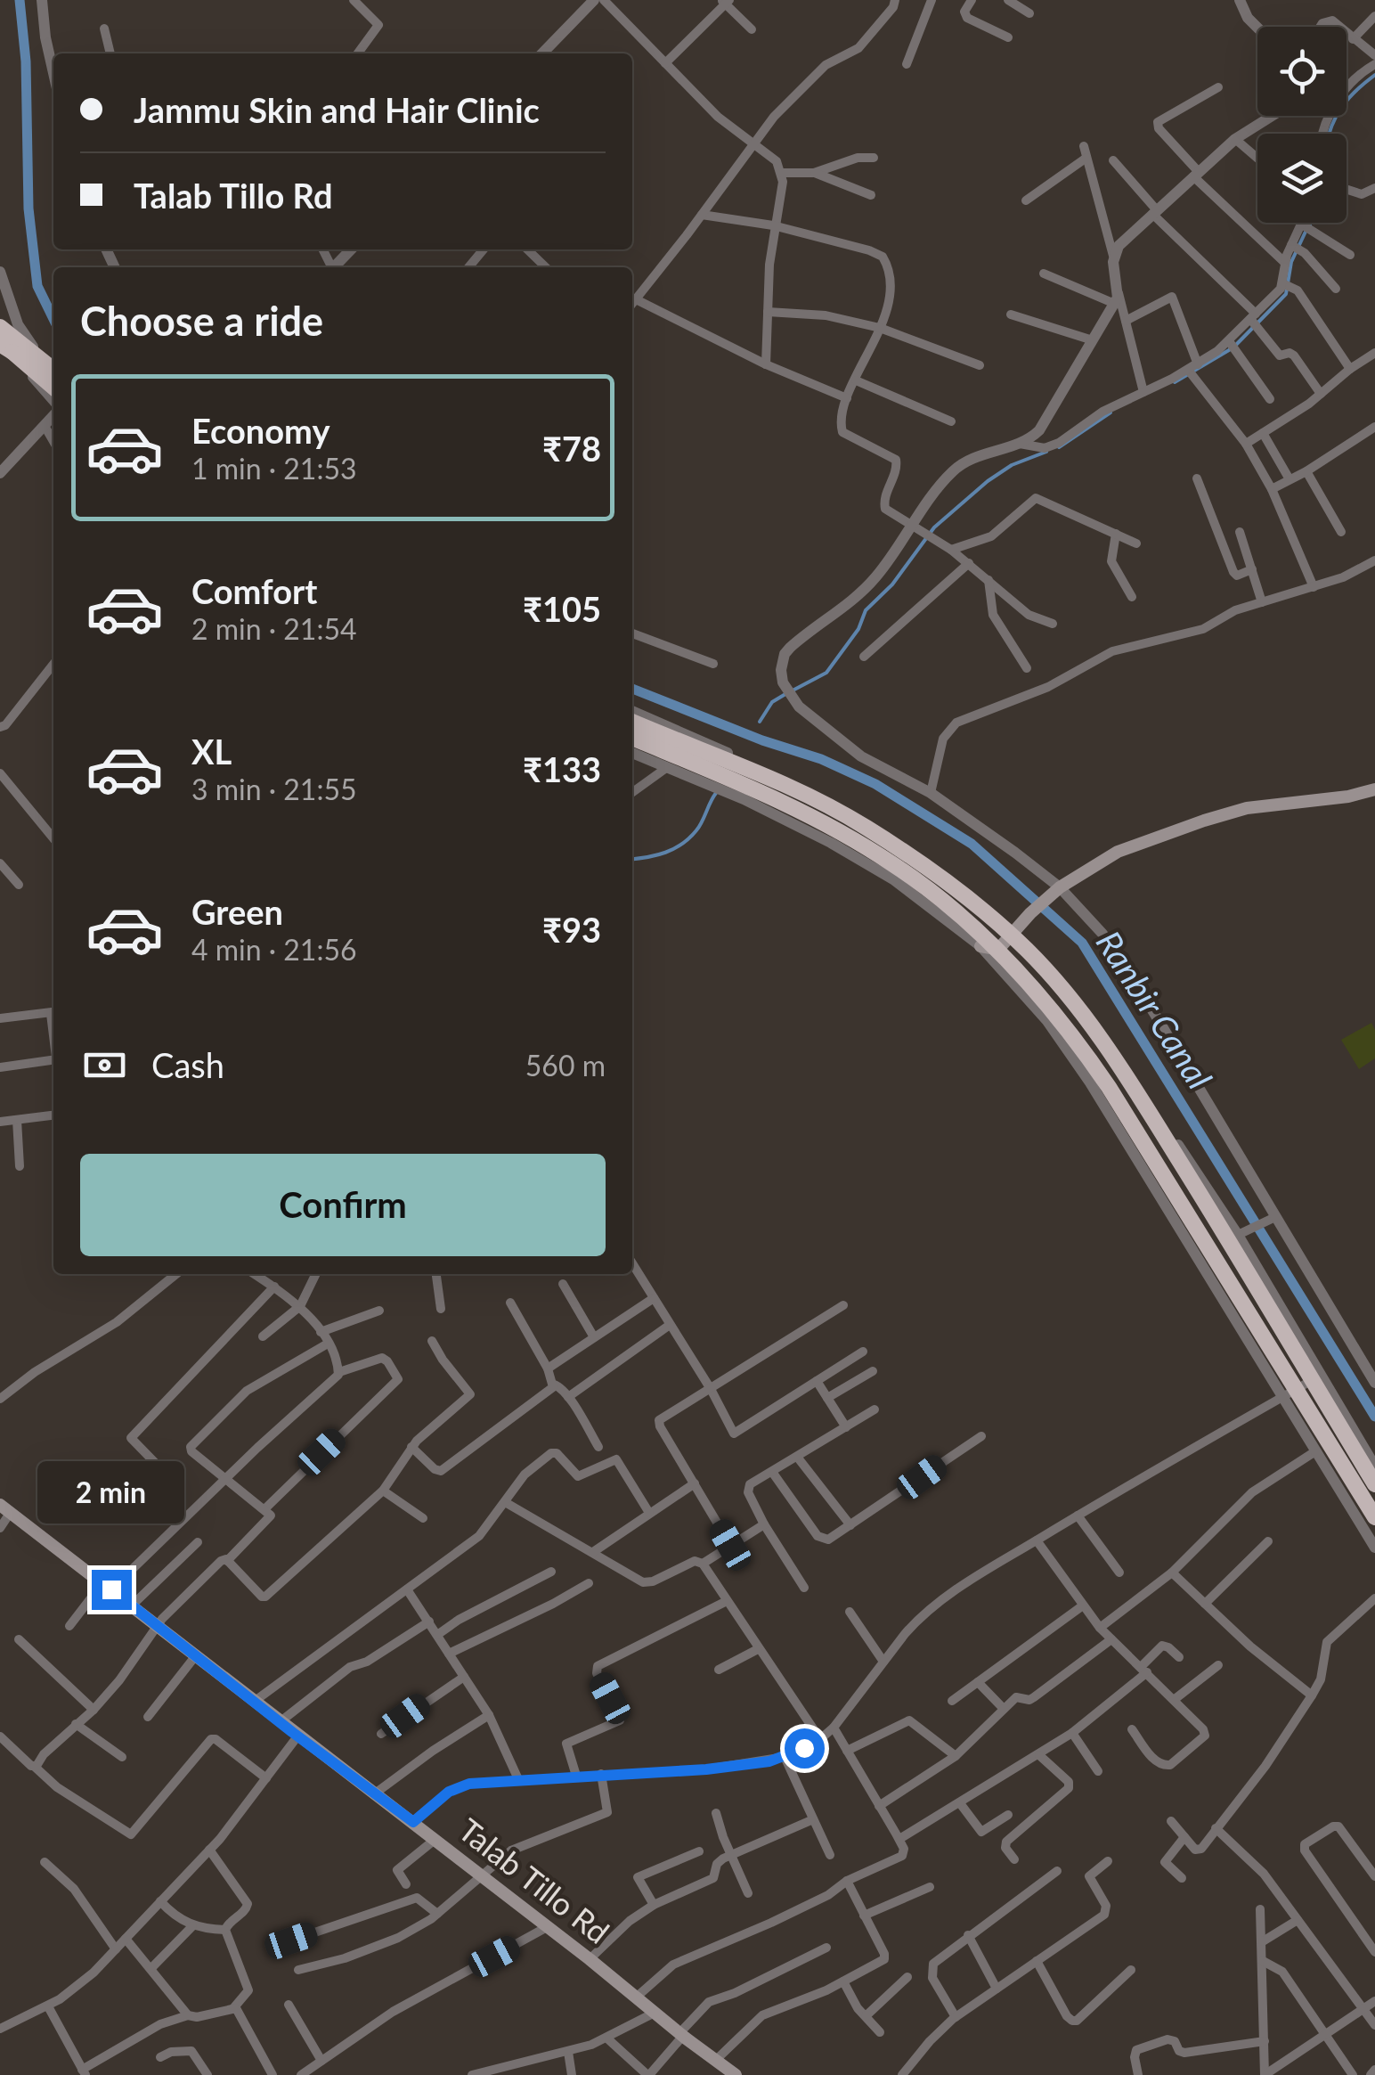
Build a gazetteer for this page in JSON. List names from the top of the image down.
{
  "streets": {
    "main road": ["Talab Tillo Rd"]
  },
  "water": ["Ranbir Canal"],
  "page": {
    "banner": ["Jammu Skin and Hair Clinic", "Talab Tillo Rd"],
    "heading": "Choose a ride",
    "list": [
      {
        "name": "Economy",
        "note": "1 min · 21:53",
        "value": "₹78"
      },
      {
        "name": "Comfort",
        "note": "2 min · 21:54",
        "value": "₹105"
      },
      {
        "name": "XL",
        "note": "3 min · 21:55",
        "value": "₹133"
      },
      {
        "name": "Green",
        "note": "4 min · 21:56",
        "value": "₹93"
      }
    ],
    "pay": ["Cash", "560 m"],
    "buttons": "Confirm",
    "bubble": "2 min"
  }
}
